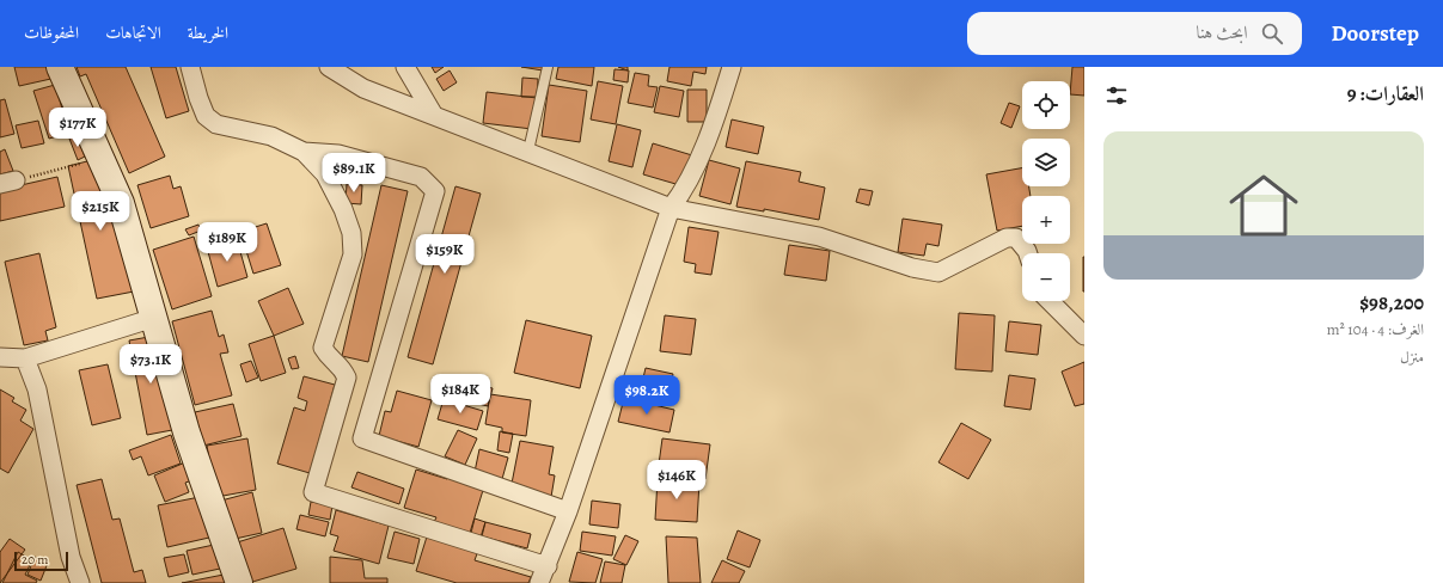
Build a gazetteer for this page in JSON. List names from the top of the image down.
{
  "scale_bar": "20 m",
  "page": {
    "header": "Doorstep",
    "search": "ابحث هنا",
    "nav": ["الخريطة", "الاتجاهات", "المحفوظات"],
    "heading": "العقارات: 9",
    "map_buttons": ["+", "−"],
    "price": [
      "$177K",
      "$89.1K",
      "$215K",
      "$189K",
      "$159K",
      "$73.1K",
      "$184K",
      "$98.2K",
      "$146K"
    ],
    "list": [
      {
        "name": "$98,200",
        "note": "الغرف: 4 · 104 m² · منزل"
      }
    ],
    "scale": "20 m"
  }
}
